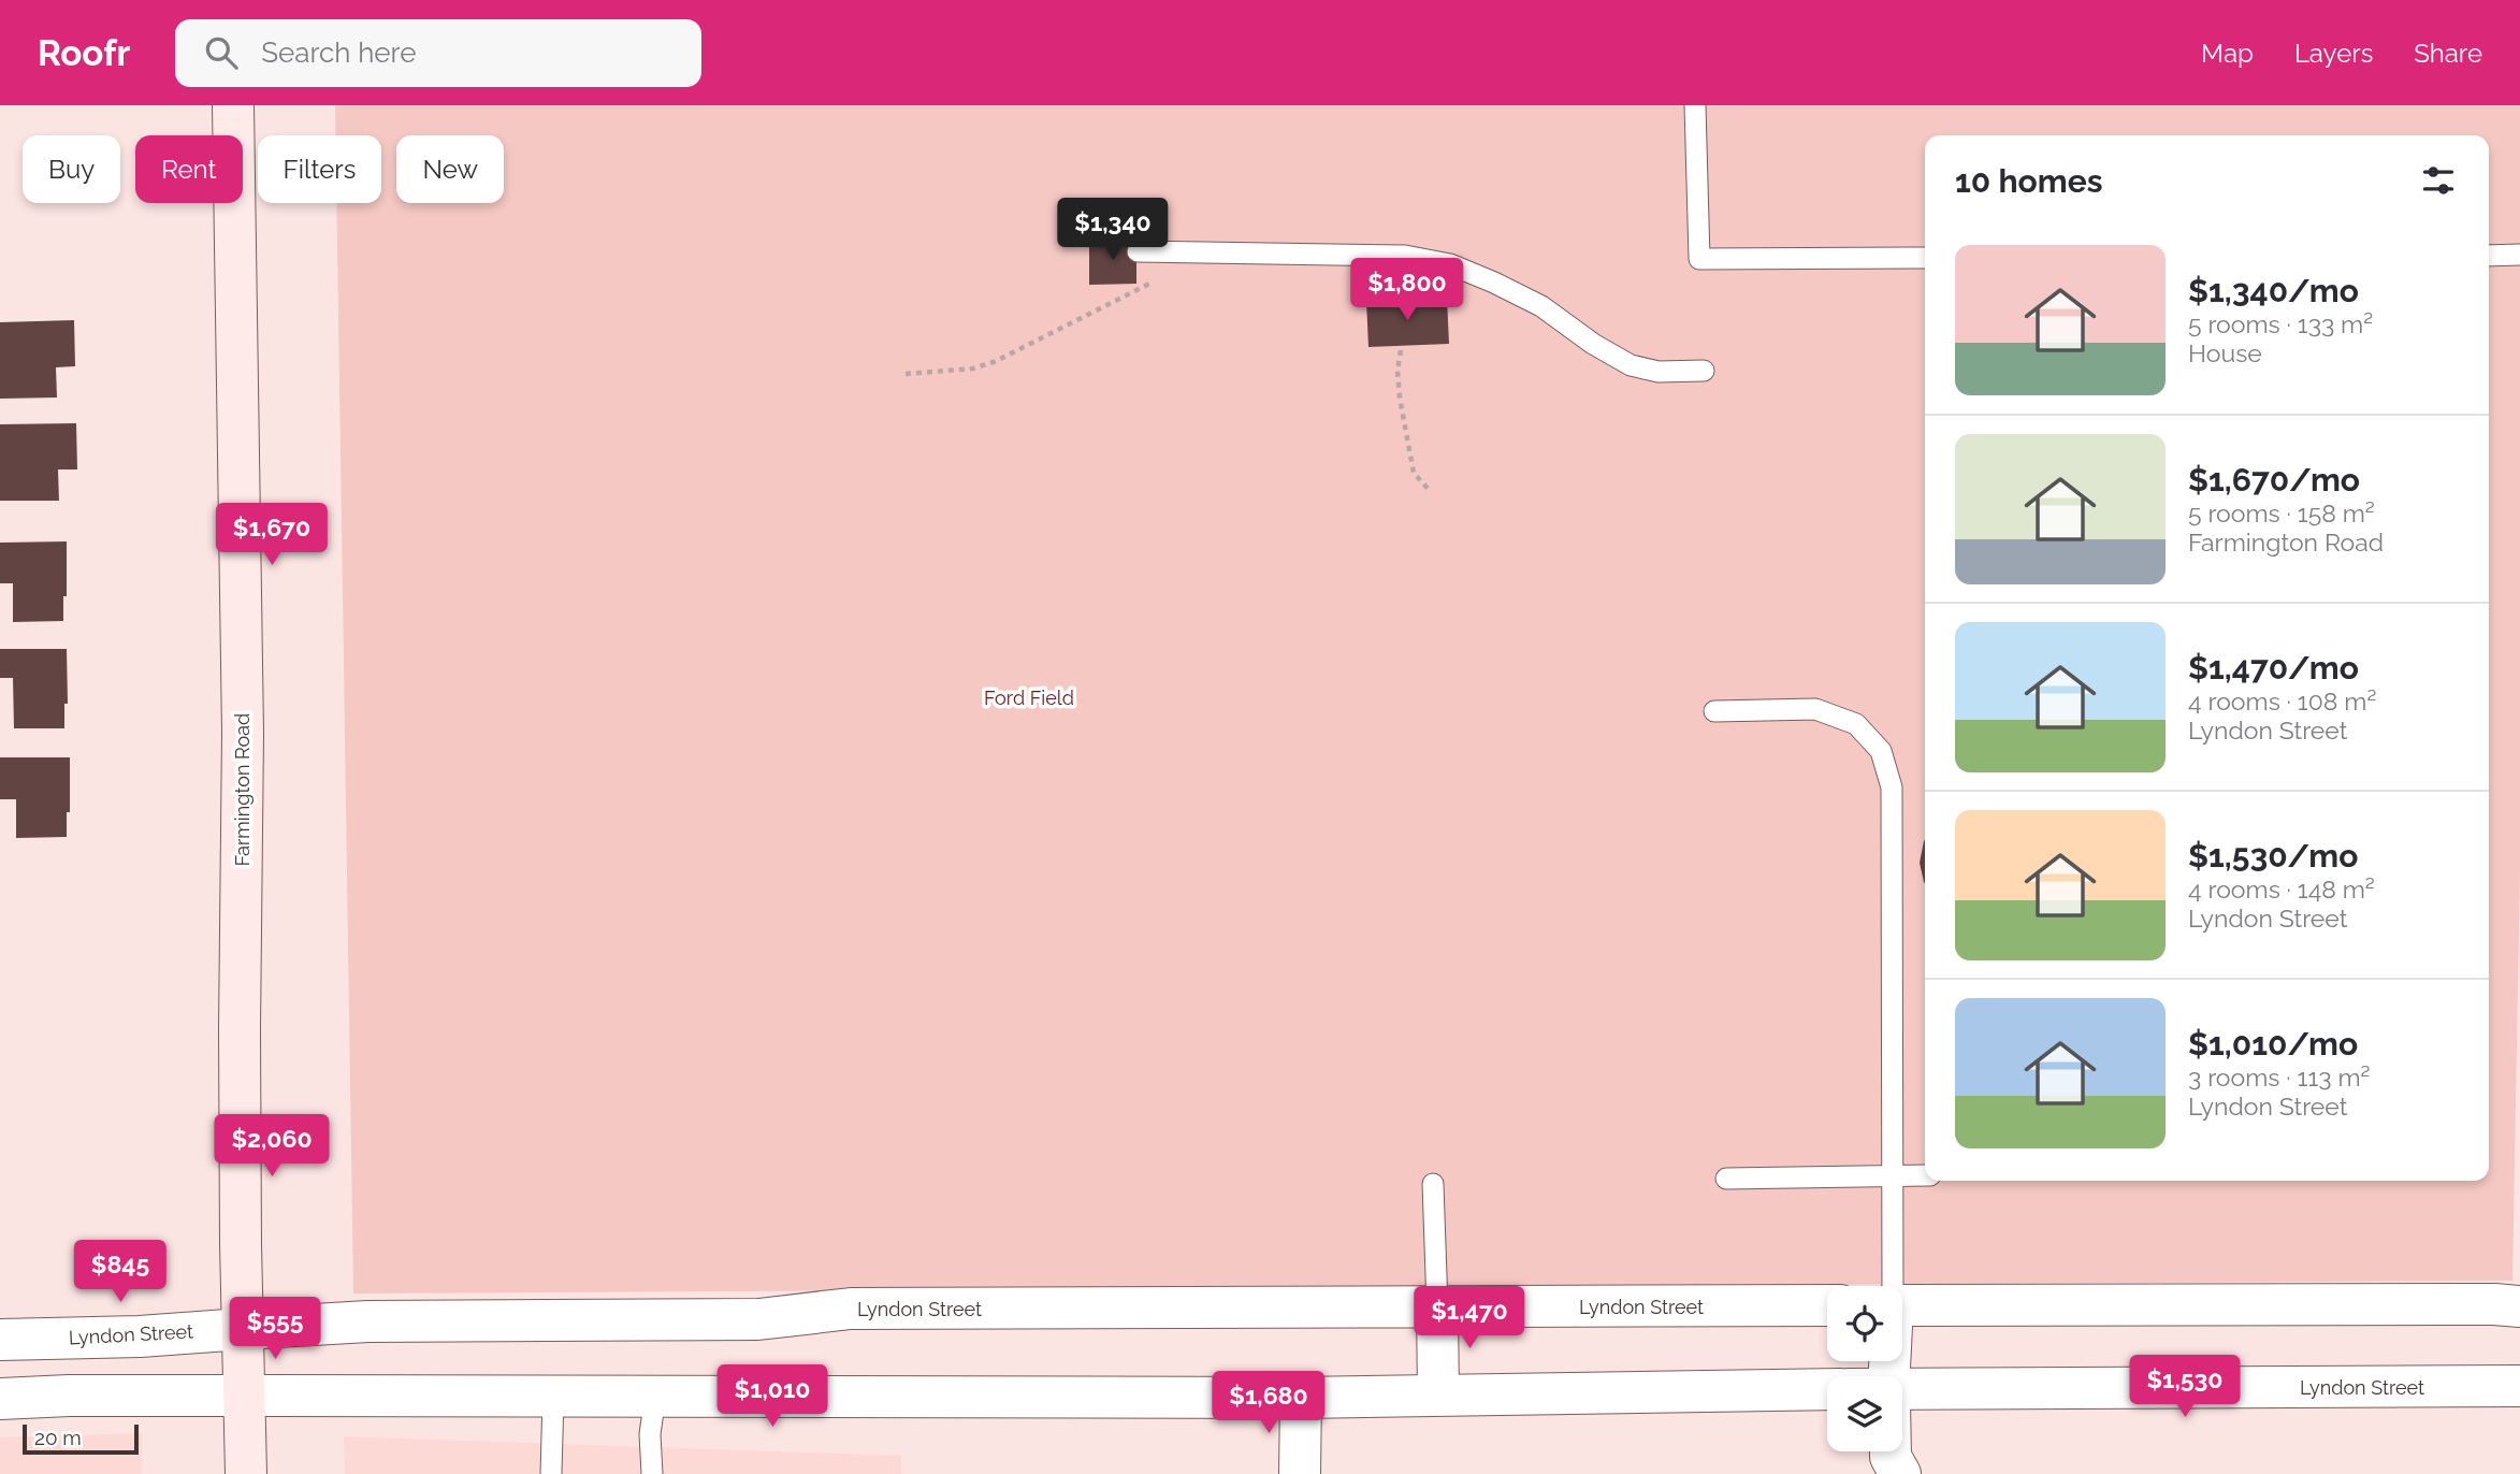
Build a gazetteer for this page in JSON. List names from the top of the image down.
{
  "streets": {
    "main road": ["Farmington Road"],
    "street": ["Lyndon Street"]
  },
  "crossings": [
    ["Farmington Road", "Lyndon Street"]
  ],
  "parks": ["Ford Field"],
  "scale_bar": "20 m",
  "page": {
    "header": "Roofr",
    "search": "Search here",
    "nav": ["Map", "Layers", "Share"],
    "chip": [
      "Buy",
      "Rent",
      "Filters",
      "New"
    ],
    "heading": "10 homes",
    "price": [
      "$1,340",
      "$1,800",
      "$1,670",
      "$2,060",
      "$845",
      "$1,470",
      "$555",
      "$1,530",
      "$1,010",
      "$1,680"
    ],
    "list": [
      {
        "name": "$1,340/mo",
        "note": "5 rooms · 133 m² · House"
      },
      {
        "name": "$1,670/mo",
        "note": "5 rooms · 158 m² · Farmington Road"
      },
      {
        "name": "$1,470/mo",
        "note": "4 rooms · 108 m² · Lyndon Street"
      },
      {
        "name": "$1,530/mo",
        "note": "4 rooms · 148 m² · Lyndon Street"
      },
      {
        "name": "$1,010/mo",
        "note": "3 rooms · 113 m² · Lyndon Street"
      }
    ],
    "scale": "20 m"
  }
}
